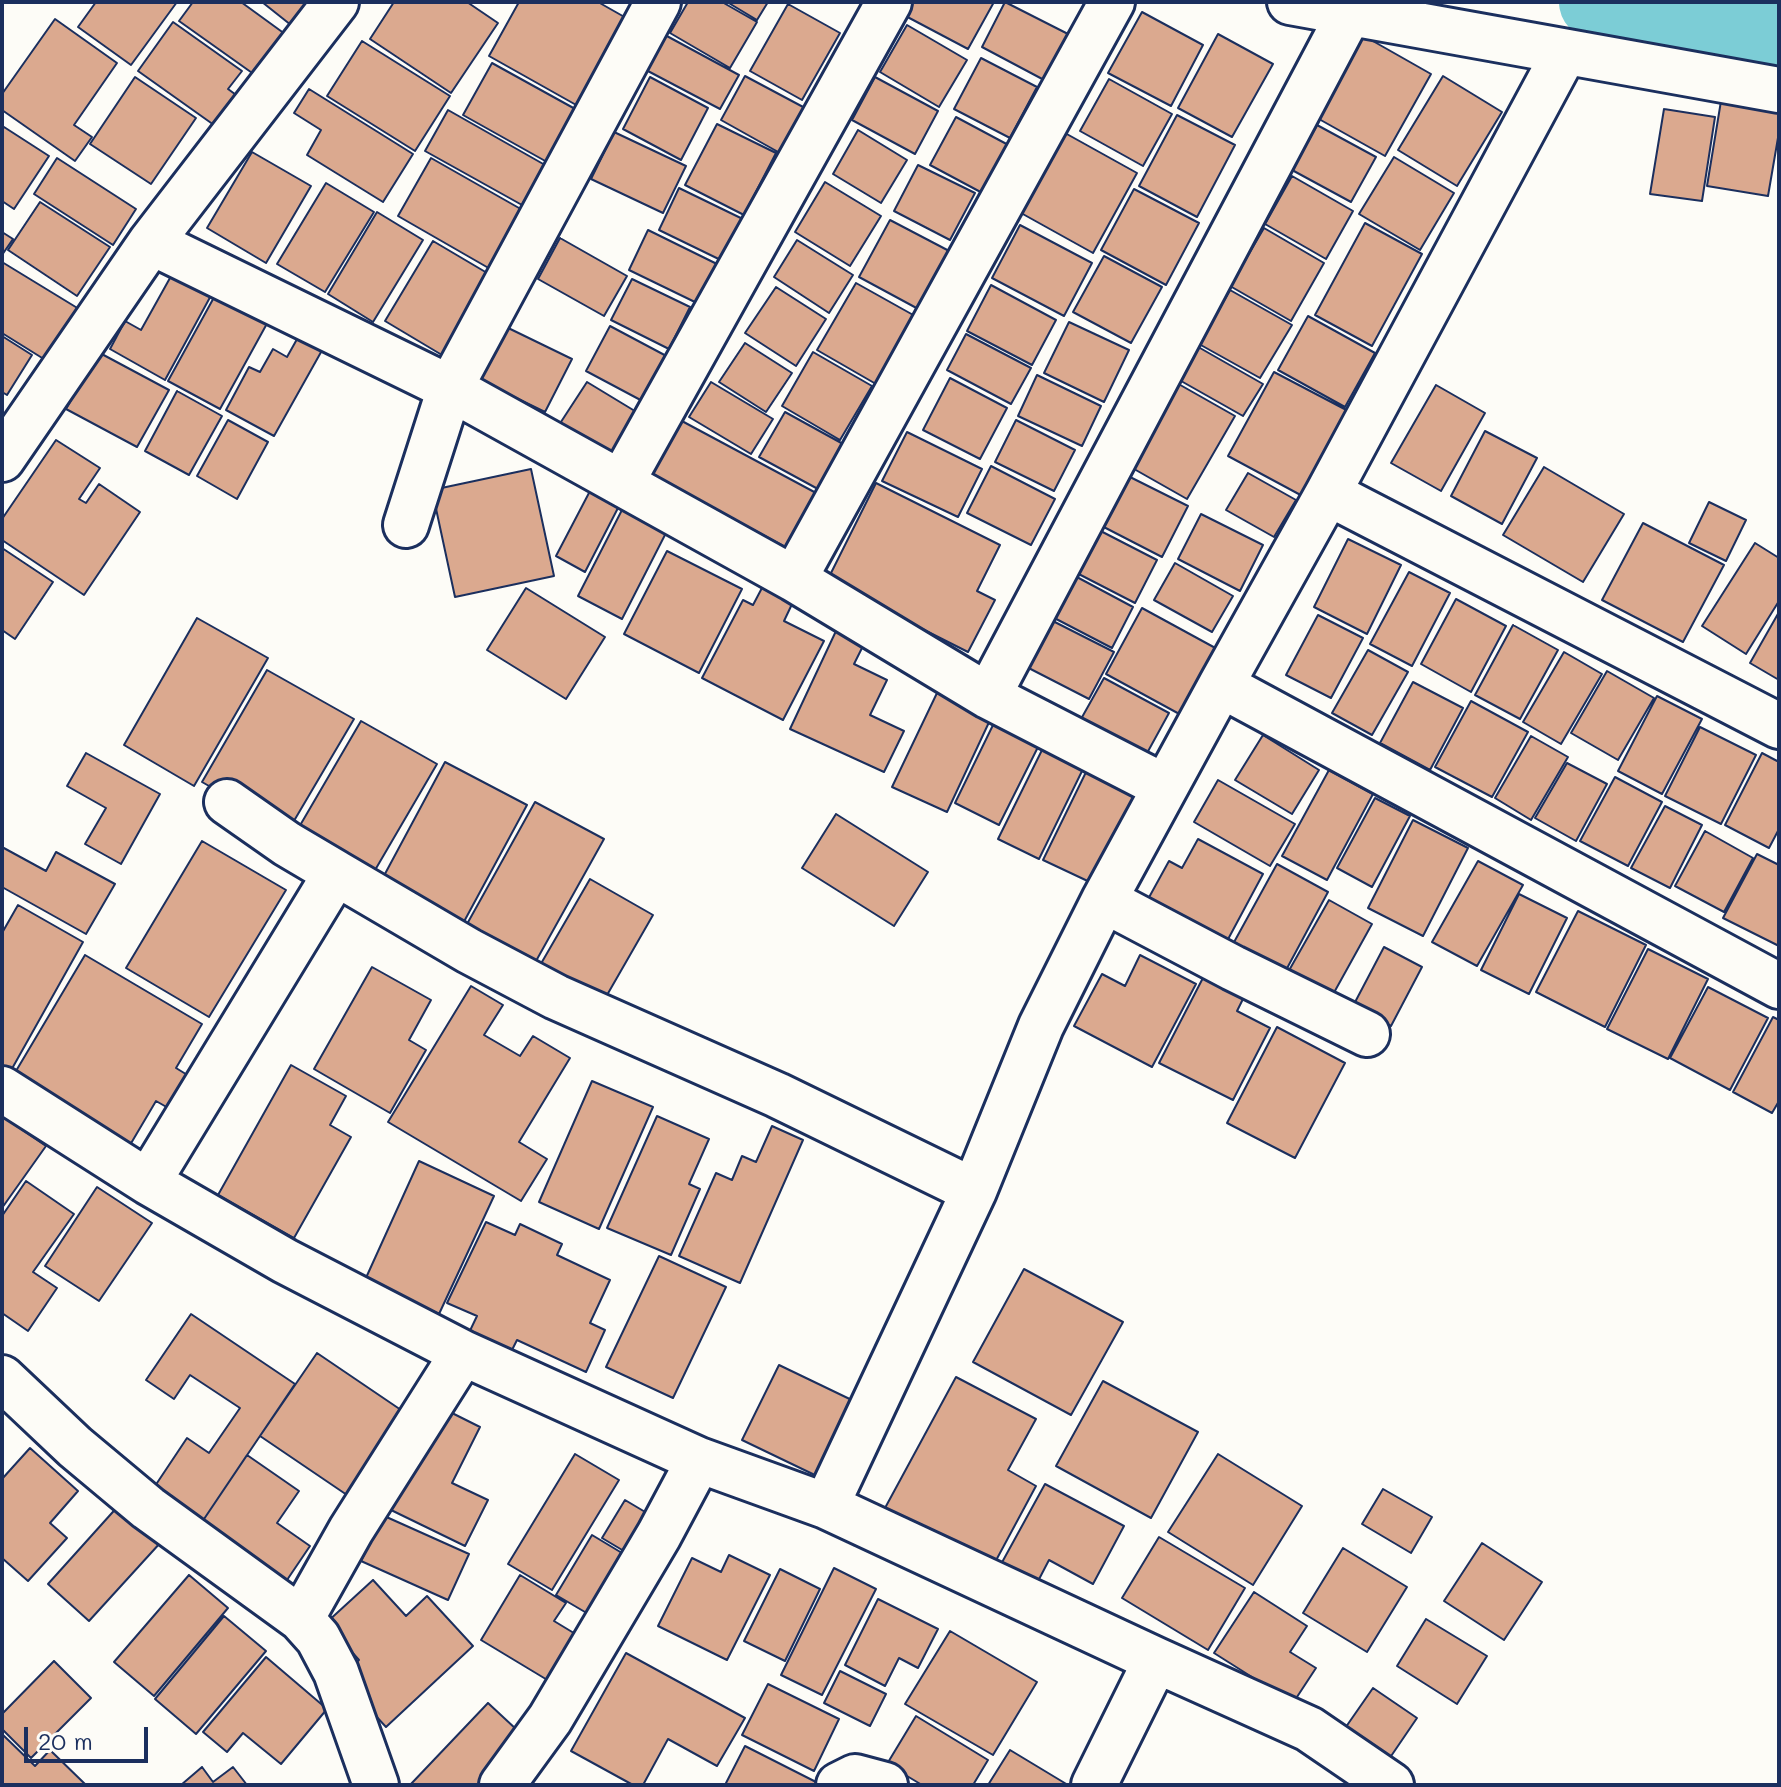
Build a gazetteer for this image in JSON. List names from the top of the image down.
{
  "scale_bar": "20 m"
}
